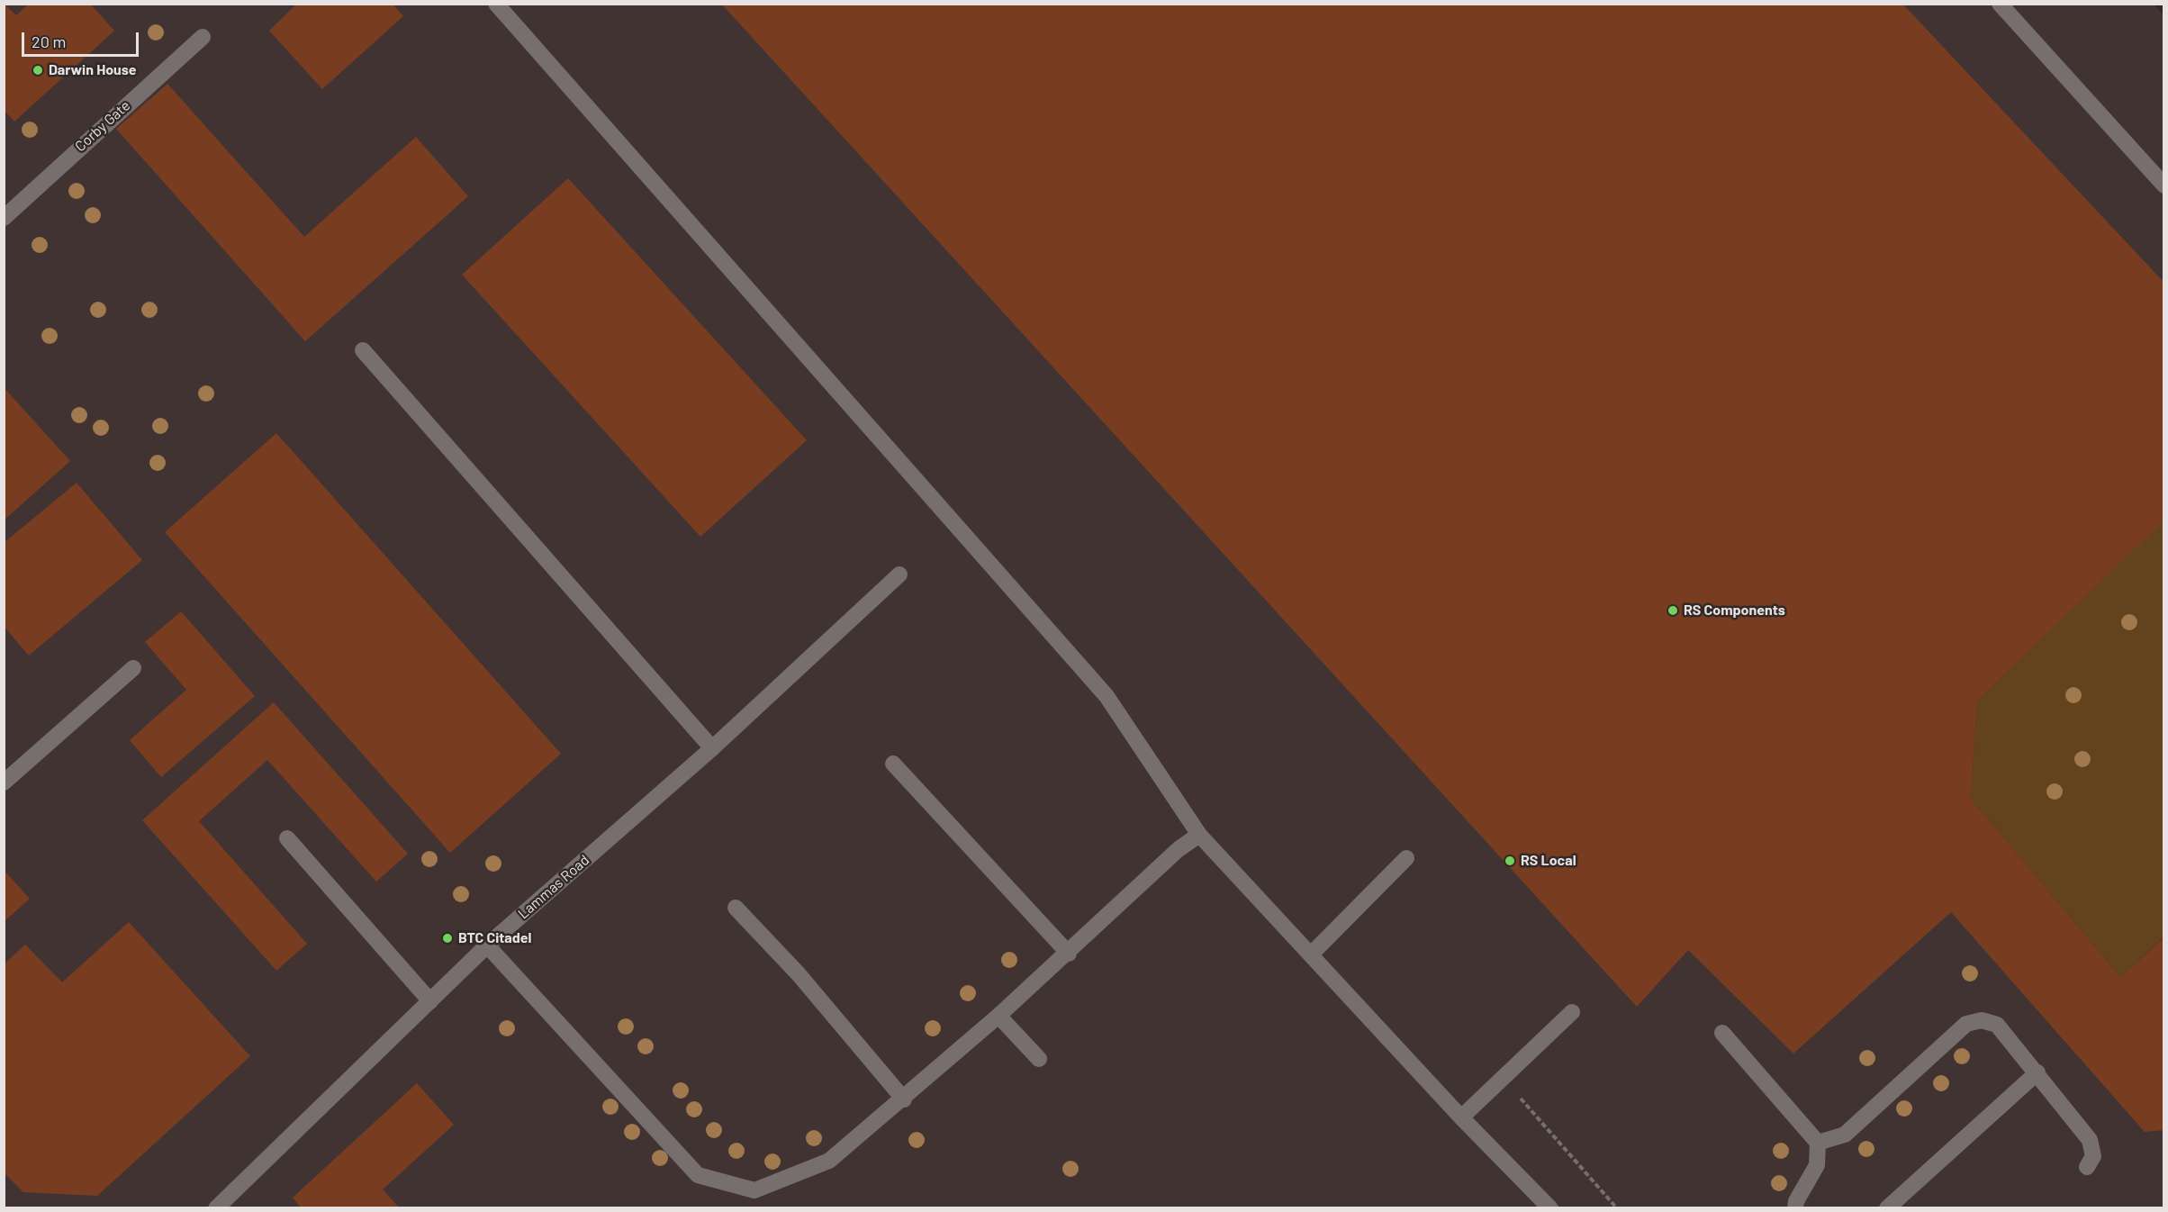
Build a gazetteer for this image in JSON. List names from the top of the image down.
{
  "streets": {
    "street": ["Corby Gate", "Lammas Road"]
  },
  "places": [
    "Darwin House",
    "RS Components",
    "RS Local",
    "BTC Citadel"
  ],
  "scale_bar": "20 m"
}
